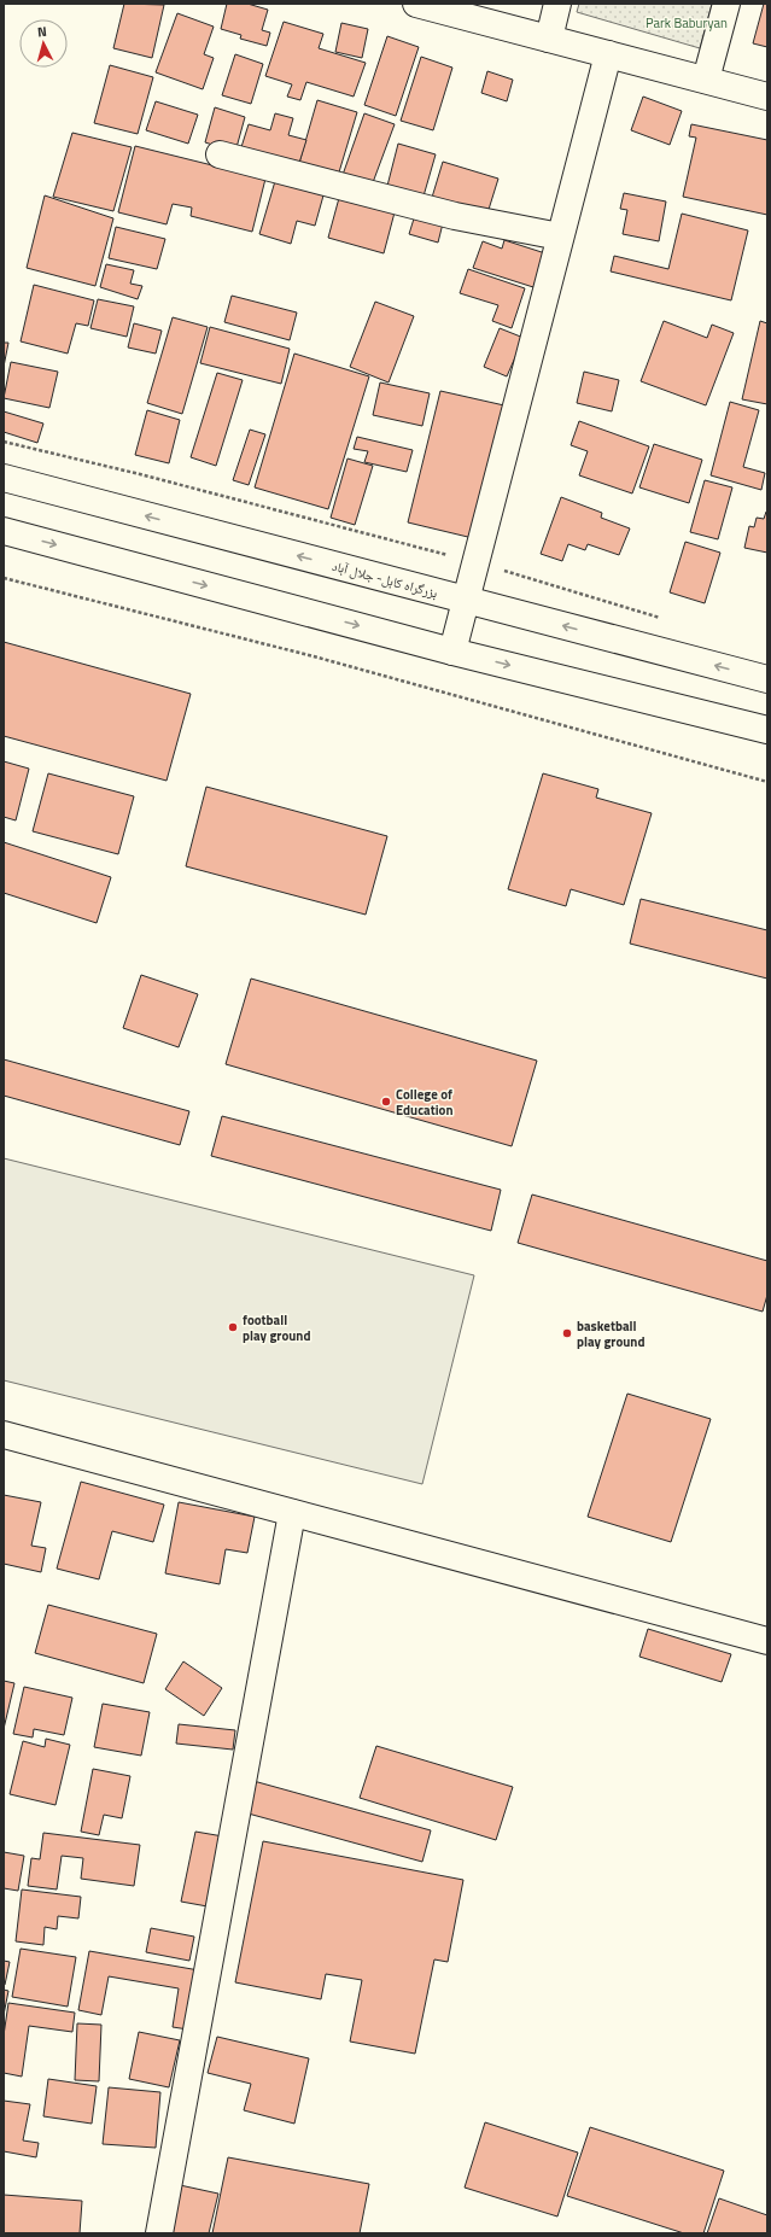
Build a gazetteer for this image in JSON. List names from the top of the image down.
{
  "streets": {
    "main road": ["بزرگراه کابل- جلال آباد"]
  },
  "parks": ["Park Baburyan"],
  "places": ["College of Education", "football play ground", "basketball play ground"],
  "north": "top"
}
